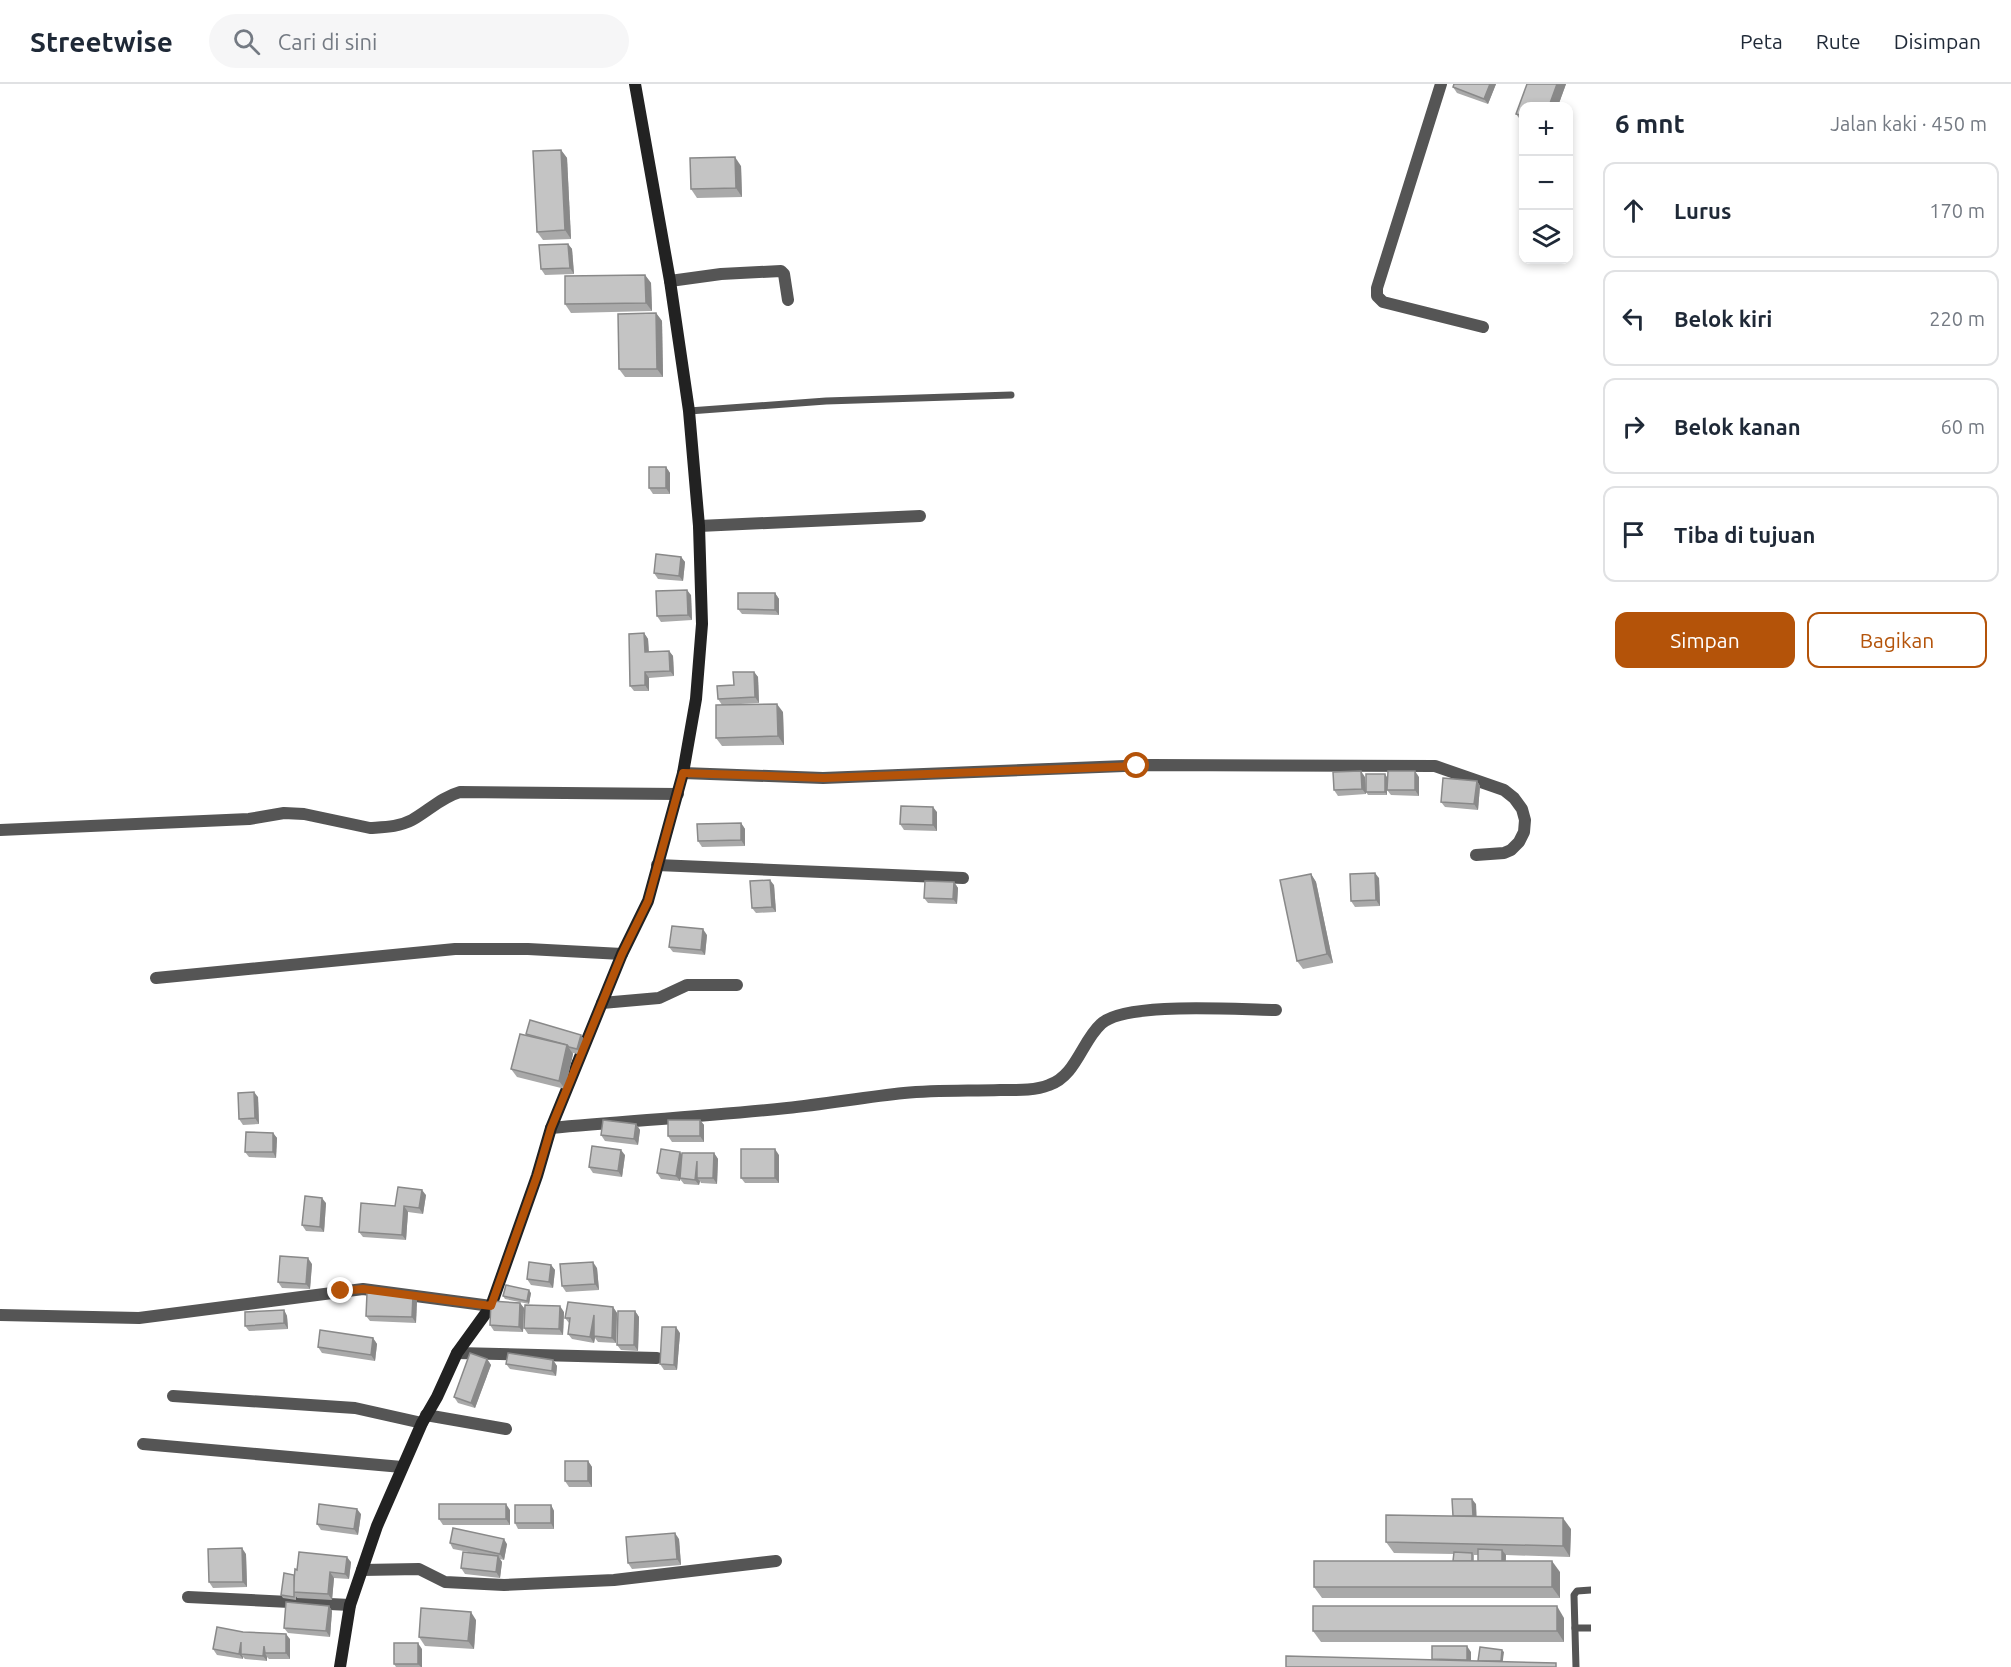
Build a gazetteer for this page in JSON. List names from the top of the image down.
{
  "page": {
    "header": "Streetwise",
    "search": "Cari di sini",
    "nav": ["Peta", "Rute", "Disimpan"],
    "heading": ["6 mnt", "Jalan kaki · 450 m"],
    "map_buttons": ["+", "−"],
    "list": [
      ["Lurus", "170 m"],
      ["Belok kiri", "220 m"],
      ["Belok kanan", "60 m"],
      "Tiba di tujuan"
    ],
    "buttons": ["Simpan", "Bagikan"]
  }
}
